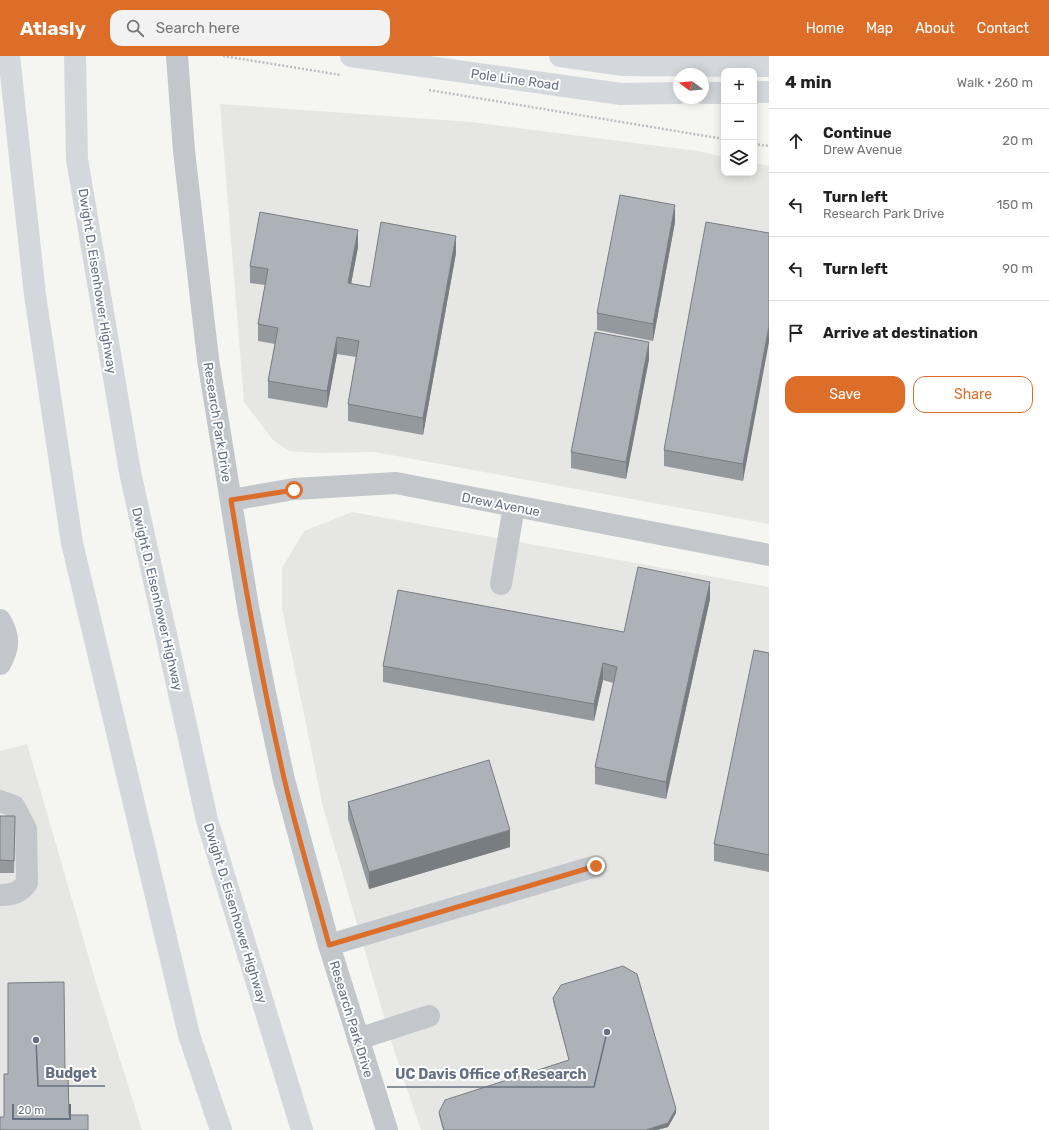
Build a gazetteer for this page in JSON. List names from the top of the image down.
{
  "streets": {
    "main road": ["Pole Line Road", "Dwight D. Eisenhower Highway"],
    "street": ["Research Park Drive", "Drew Avenue"]
  },
  "crossings": [
    ["Research Park Drive", "Drew Avenue"]
  ],
  "places": ["UC Davis Office of Research", "Budget"],
  "scale_bar": "20 m",
  "north": "left",
  "page": {
    "header": "Atlasly",
    "search": "Search here",
    "nav": [
      "Home",
      "Map",
      "About",
      "Contact"
    ],
    "heading": ["4 min", "Walk · 260 m"],
    "map_buttons": ["+", "−"],
    "list": [
      ["Continue", "Drew Avenue", "20 m"],
      ["Turn left", "Research Park Drive", "150 m"],
      ["Turn left", "90 m"],
      "Arrive at destination"
    ],
    "buttons": ["Save", "Share"],
    "scale": "20 m"
  }
}
